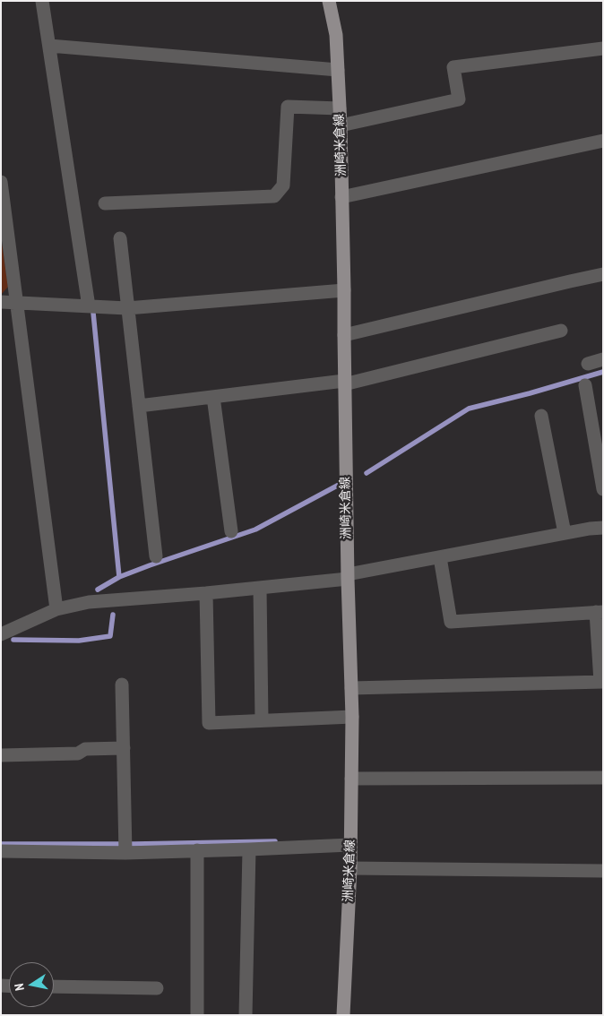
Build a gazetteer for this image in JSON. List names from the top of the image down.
{
  "streets": {
    "main road": ["洲崎米倉線"]
  },
  "north": "left"
}
